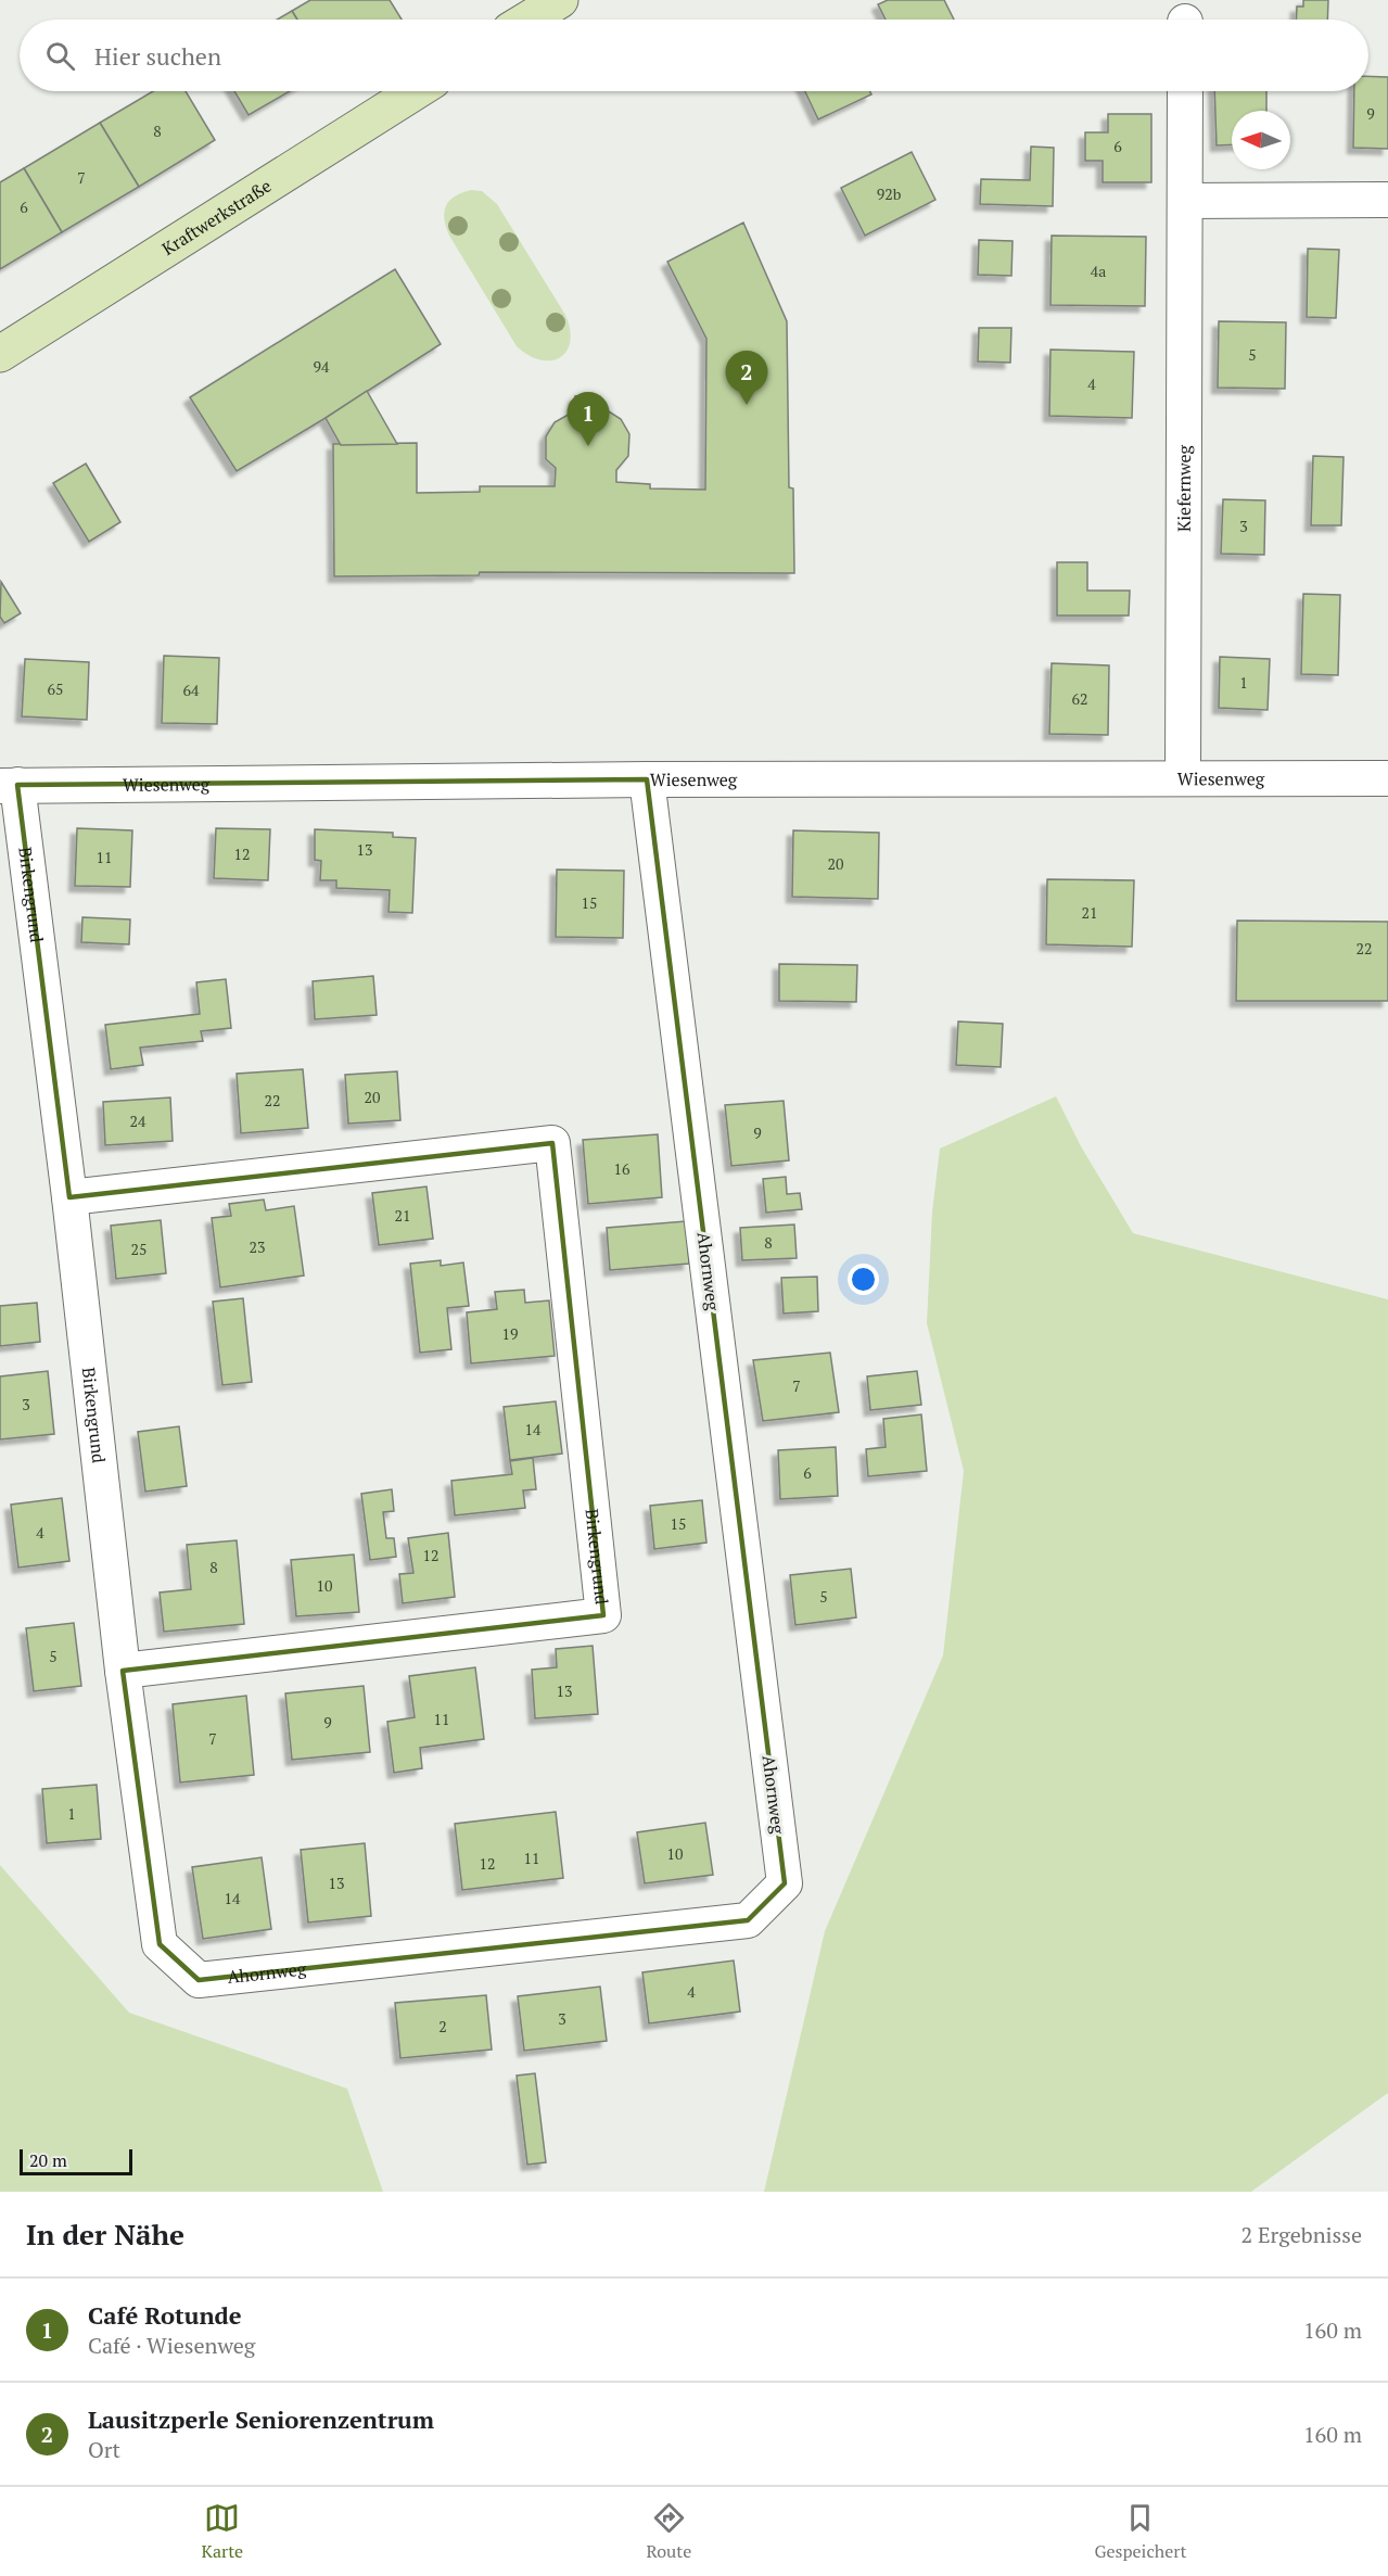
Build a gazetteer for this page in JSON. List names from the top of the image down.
{
  "streets": {
    "main road": ["Kraftwerkstraße"],
    "street": [
      "Kiefernweg",
      "Wiesenweg",
      "Birkengrund",
      "Ahornweg"
    ]
  },
  "crossings": [
    ["Kiefernweg", "Wiesenweg"],
    ["Wiesenweg", "Birkengrund"],
    ["Wiesenweg", "Ahornweg"],
    ["Birkengrund", "Ahornweg"]
  ],
  "house_numbers": [
    "9",
    "8",
    "6",
    "7",
    "92b",
    "6",
    "4a",
    "5",
    "94",
    "4",
    "3",
    "1",
    "65",
    "64",
    "62",
    "13",
    "12",
    "11",
    "20",
    "15",
    "21",
    "22",
    "20",
    "22",
    "24",
    "9",
    "16",
    "21",
    "8",
    "23",
    "25",
    "19",
    "7",
    "3",
    "14",
    "6",
    "15",
    "4",
    "12",
    "8",
    "10",
    "5",
    "5",
    "13",
    "11",
    "9",
    "7",
    "1",
    "10",
    "11",
    "12",
    "13",
    "14",
    "4",
    "3",
    "2"
  ],
  "scale_bar": "20 m",
  "north": "left",
  "page": {
    "search": "Hier suchen",
    "pins": ["2", "1"],
    "scale": "20 m",
    "heading": ["In der Nähe", "2 Ergebnisse"],
    "list": [
      {
        "mark": "1",
        "name": "Café Rotunde",
        "note": "Café · Wiesenweg",
        "value": "160 m"
      },
      {
        "mark": "2",
        "name": "Lausitzperle Seniorenzentrum",
        "note": "Ort",
        "value": "160 m"
      }
    ],
    "nav": ["Karte", "Route", "Gespeichert"]
  }
}
